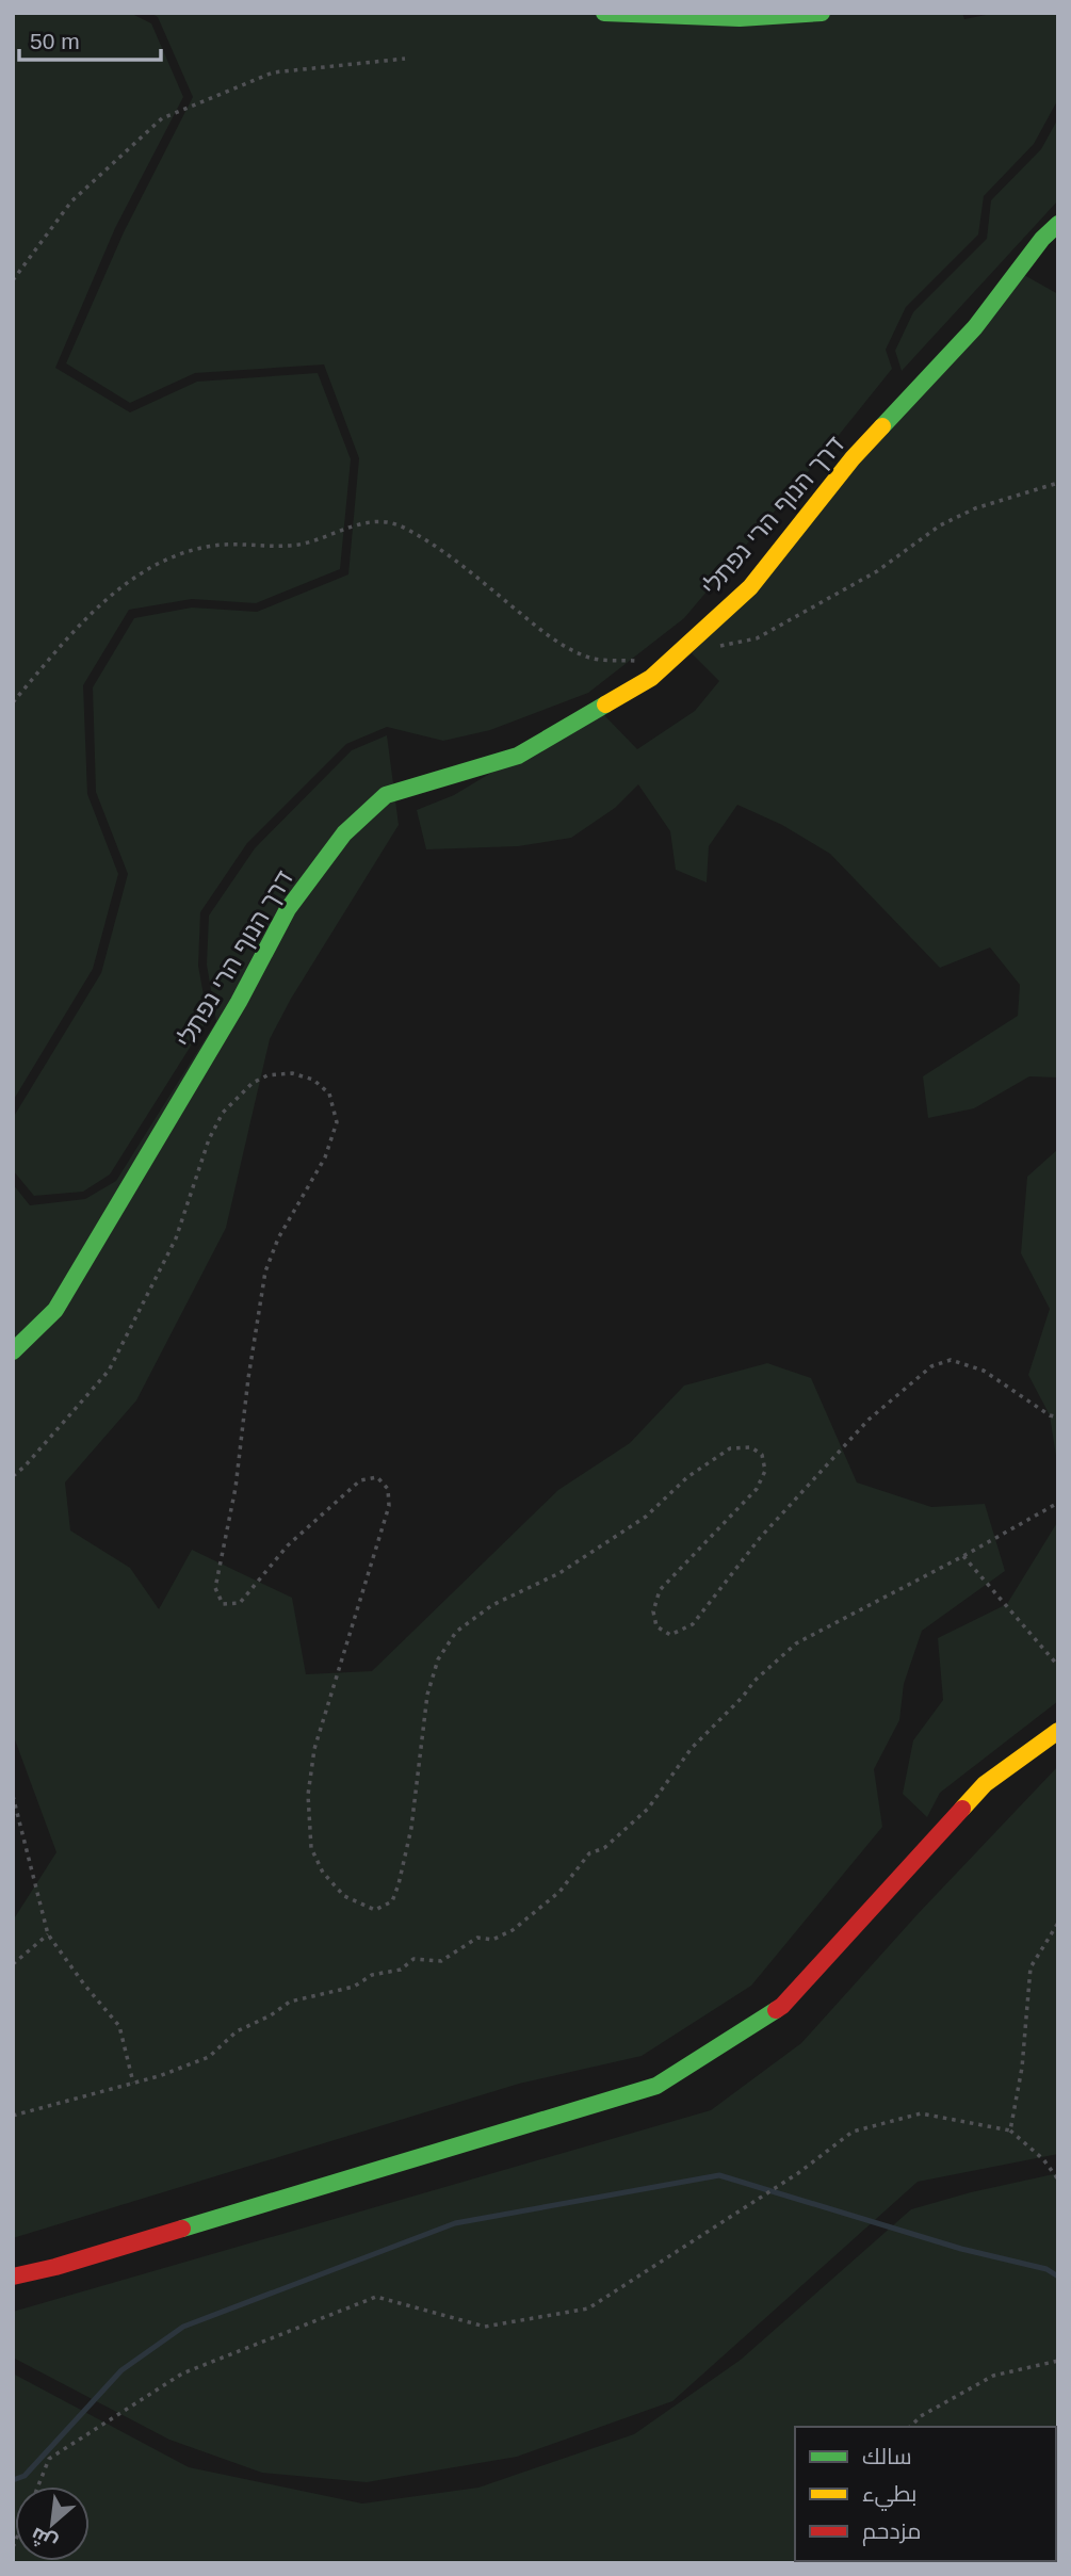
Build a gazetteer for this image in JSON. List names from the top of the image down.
{
  "streets": {
    "street": ["דרך הנוף הרי נפתלי"]
  },
  "legend": ["سالك", "بطيء", "مزدحم"],
  "scale_bar": "50 m",
  "north": "bottom left"
}
